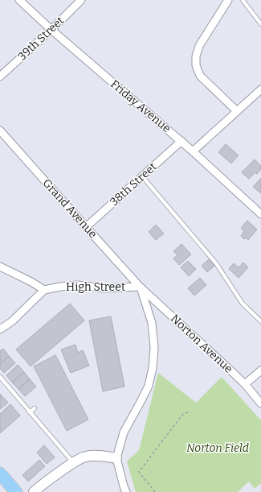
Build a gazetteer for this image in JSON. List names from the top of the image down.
{
  "streets": {
    "street": [
      "39th Street",
      "Friday Avenue",
      "38th Street",
      "Grand Avenue",
      "High Street",
      "Norton Avenue"
    ]
  },
  "crossings": [
    ["39th Street", "Friday Avenue"],
    ["Friday Avenue", "38th Street"],
    ["38th Street", "Grand Avenue"],
    ["Grand Avenue", "High Street"],
    ["Grand Avenue", "Norton Avenue"],
    ["High Street", "Norton Avenue"]
  ],
  "parks": ["Norton Field"]
}
